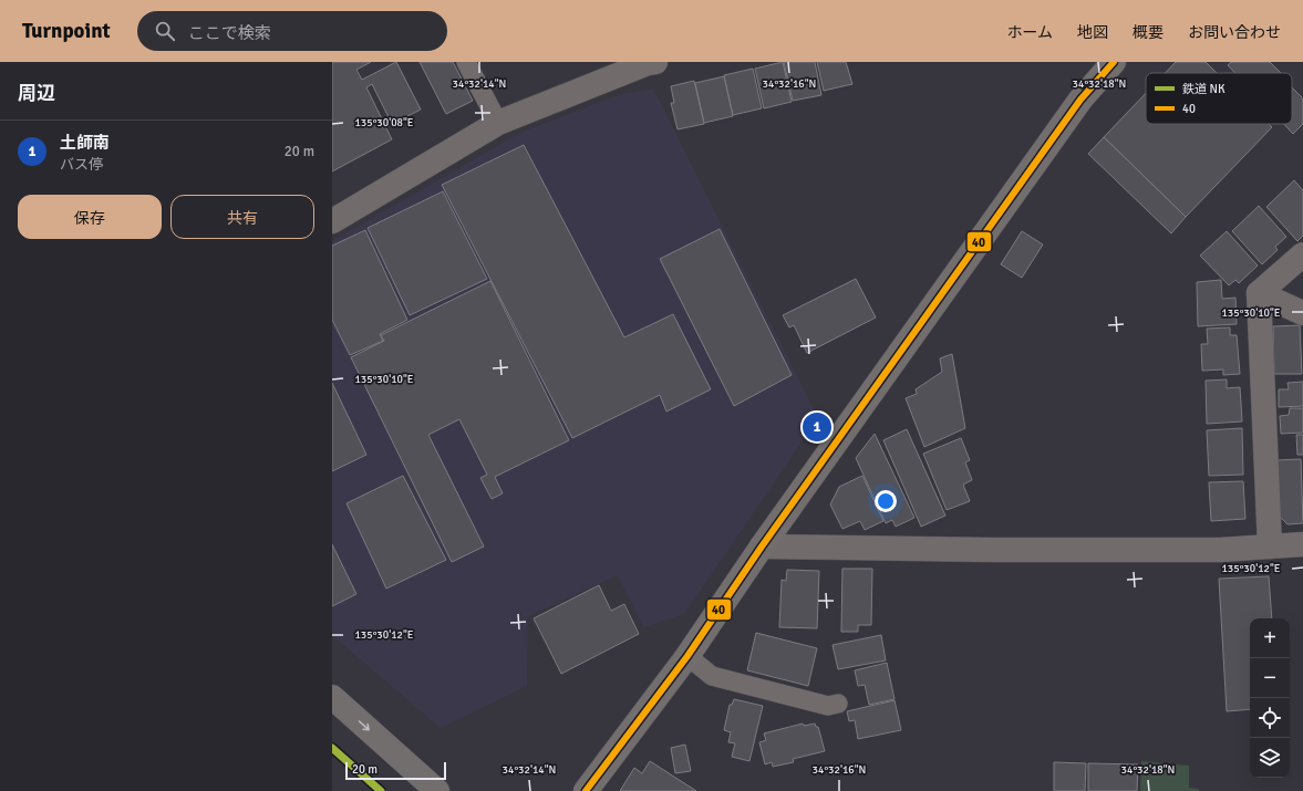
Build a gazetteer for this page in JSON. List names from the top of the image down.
{
  "lines": ["transit line 40", "rail line NK"],
  "legend": ["鉄道 NK", "40"],
  "scale_bar": "20 m",
  "page": {
    "header": "Turnpoint",
    "search": "ここで検索",
    "nav": [
      "ホーム",
      "地図",
      "概要",
      "お問い合わせ"
    ],
    "heading": "周辺",
    "list": [
      {
        "mark": "1",
        "name": "土師南",
        "note": "バス停",
        "value": "20 m"
      }
    ],
    "buttons": ["保存", "共有"],
    "pins": "1",
    "map_buttons": ["+", "−"],
    "scale": "20 m"
  },
  "coordinates": [
    "34°32'14\"N",
    "34°32'16\"N",
    "34°32'18\"N",
    "135°30'08\"E",
    "135°30'10\"E",
    "135°30'12\"E"
  ]
}
